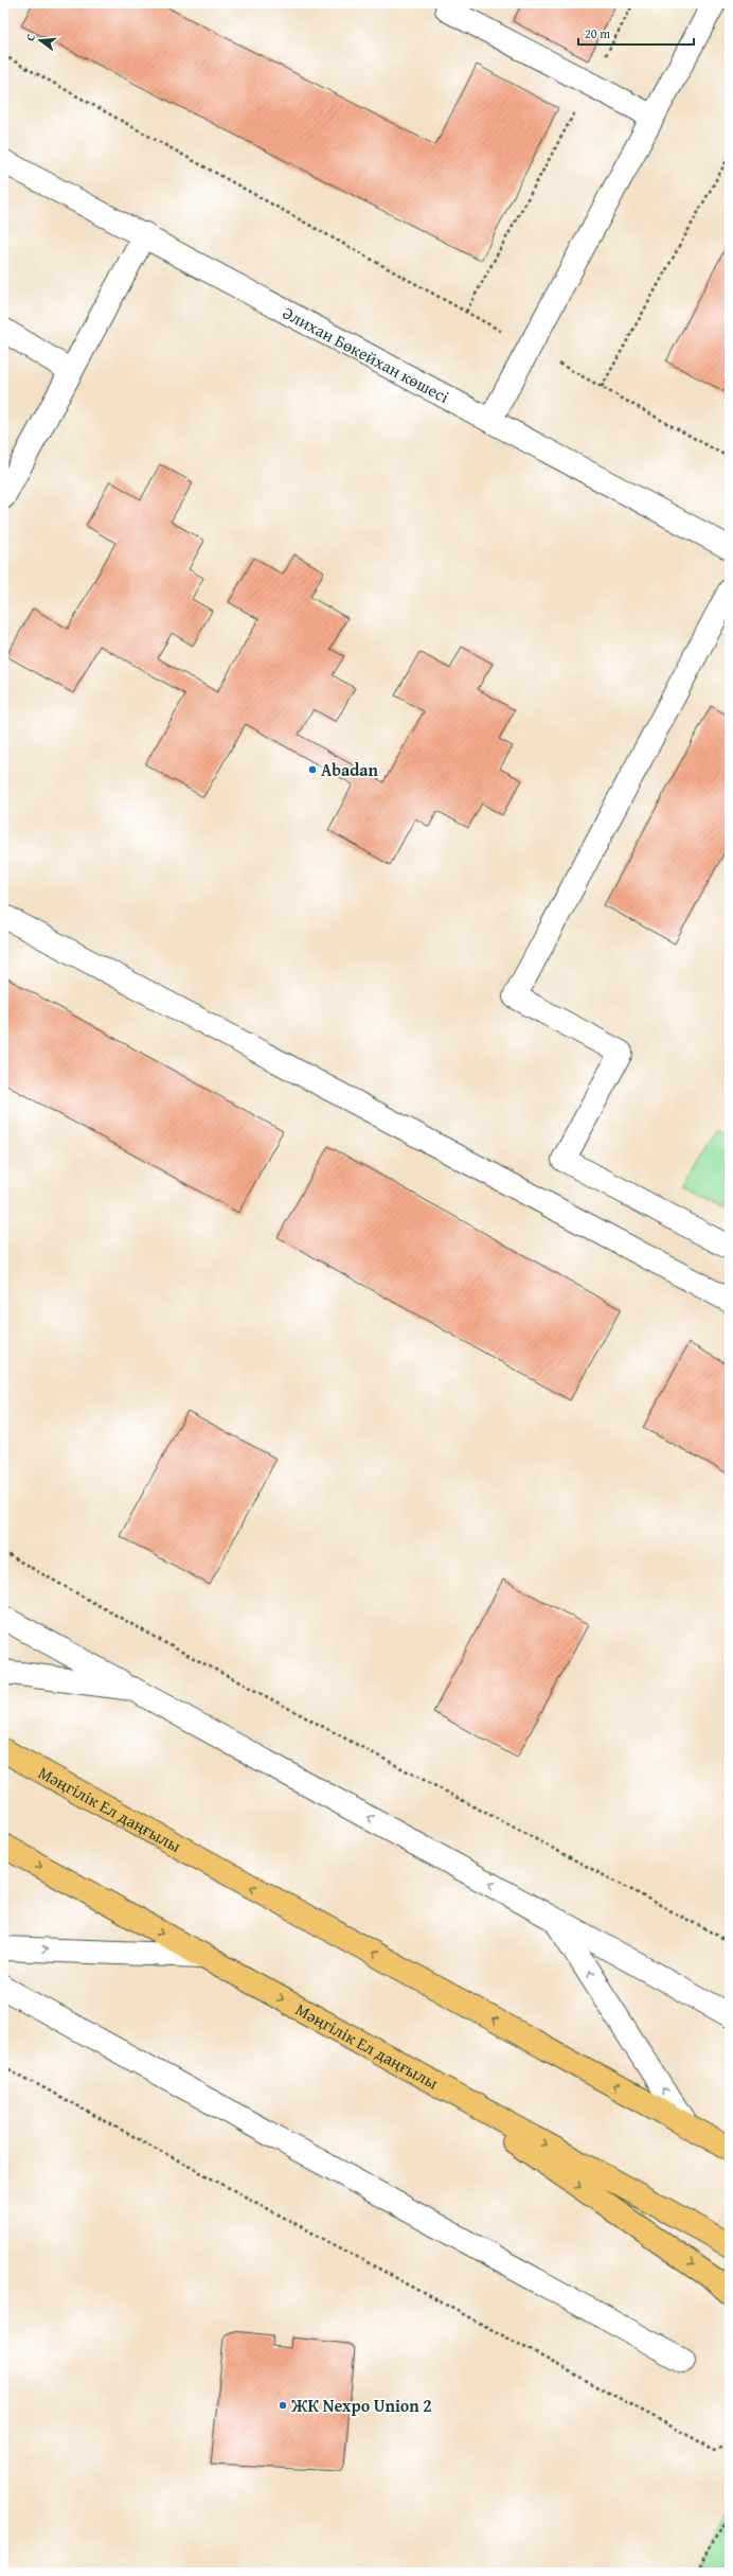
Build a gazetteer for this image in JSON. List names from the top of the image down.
{
  "streets": {
    "main road": ["Мәңгілік Ел даңғылы"],
    "street": ["Әлихан Бөкейхан көшесі"]
  },
  "places": ["Abadan", "ЖК Nexpo Union 2"],
  "scale_bar": "20 m",
  "north": "left"
}
